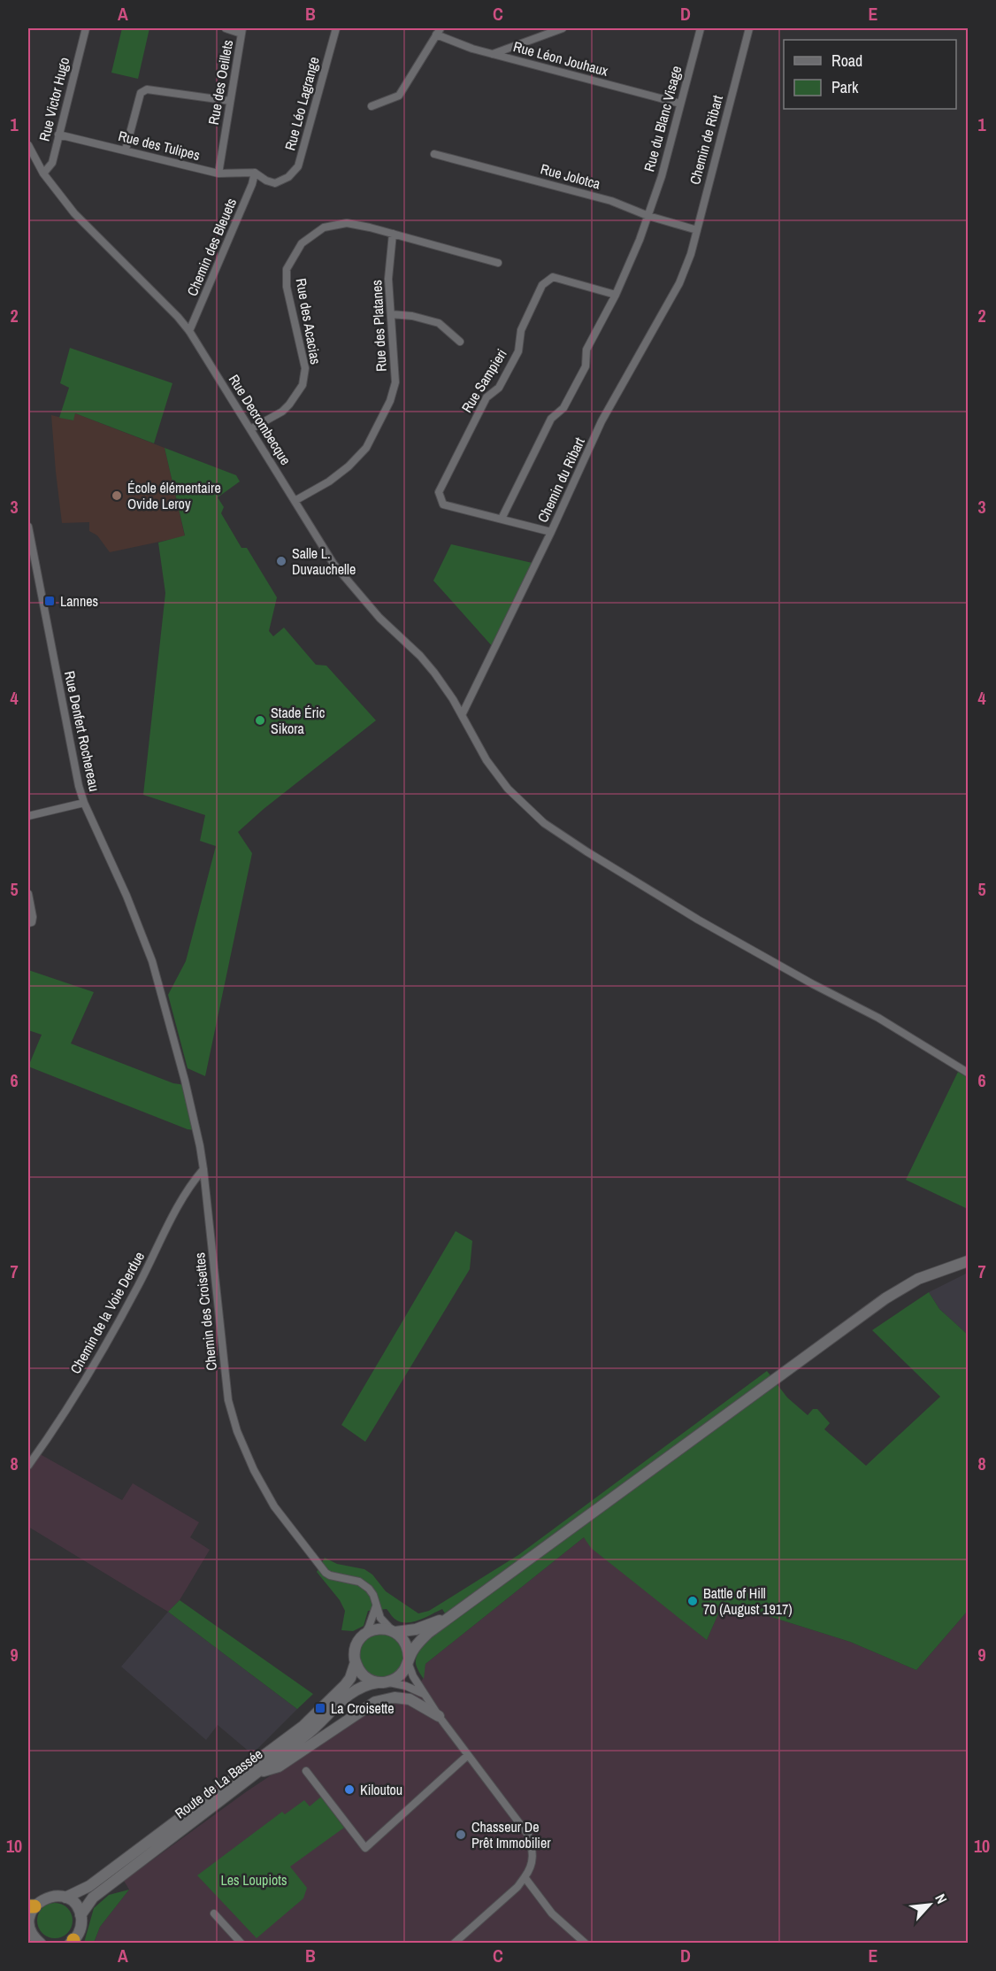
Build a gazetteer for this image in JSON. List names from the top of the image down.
{
  "streets": {
    "main road": ["Route de La Bassée"],
    "street": [
      "Rue Léon Jouhaux",
      "Rue des Oeillets",
      "Rue Victor Hugo",
      "Rue Léo Lagrange",
      "Rue du Blanc Visage",
      "Chemin de Ribart",
      "Rue des Tulipes",
      "Rue Jolotca",
      "Chemin des Bleuets",
      "Rue des Acacias",
      "Rue des Platanes",
      "Rue Sampieri",
      "Rue Decrombecque",
      "Chemin du Ribart",
      "Rue Denfert Rochereau",
      "Chemin des Croisettes",
      "Chemin de la Voie Derdue"
    ]
  },
  "crossings": [
    ["Rue Léon Jouhaux", "Rue du Blanc Visage"],
    ["Rue des Oeillets", "Rue des Tulipes"],
    ["Rue Victor Hugo", "Rue des Tulipes"],
    ["Rue Victor Hugo", "Rue Decrombecque"],
    ["Rue Léo Lagrange", "Rue des Tulipes"],
    ["Rue Léo Lagrange", "Chemin des Bleuets"],
    ["Rue du Blanc Visage", "Rue Jolotca"],
    ["Chemin de Ribart", "Rue Jolotca"],
    ["Chemin de Ribart", "Chemin du Ribart"],
    ["Rue des Tulipes", "Chemin des Bleuets"],
    ["Chemin des Bleuets", "Rue Decrombecque"],
    ["Rue des Acacias", "Rue des Platanes"],
    ["Rue des Acacias", "Rue Decrombecque"],
    ["Rue des Platanes", "Rue Decrombecque"],
    ["Rue Sampieri", "Chemin du Ribart"],
    ["Rue Decrombecque", "Chemin du Ribart"],
    ["Rue Denfert Rochereau", "Chemin des Croisettes"],
    ["Chemin des Croisettes", "Chemin de la Voie Derdue"],
    ["Chemin des Croisettes", "Route de La Bassée"]
  ],
  "parks": ["Les Loupiots"],
  "places": {
    "other": [
      "École élémentaire Ovide Leroy",
      "Salle L. Duvauchelle",
      "Stade Éric Sikora",
      "Battle of Hill 70 (August 1917)",
      "Kiloutou",
      "Chasseur De Prêt Immobilier"
    ],
    "transit": ["Lannes", "La Croisette"]
  },
  "legend": ["Road", "Park"],
  "north": "top right",
  "grid": {
    "columns": [
      "A",
      "B",
      "C",
      "D",
      "E"
    ],
    "rows": [
      "1",
      "2",
      "3",
      "4",
      "5",
      "6",
      "7",
      "8",
      "9",
      "10"
    ]
  }
}
